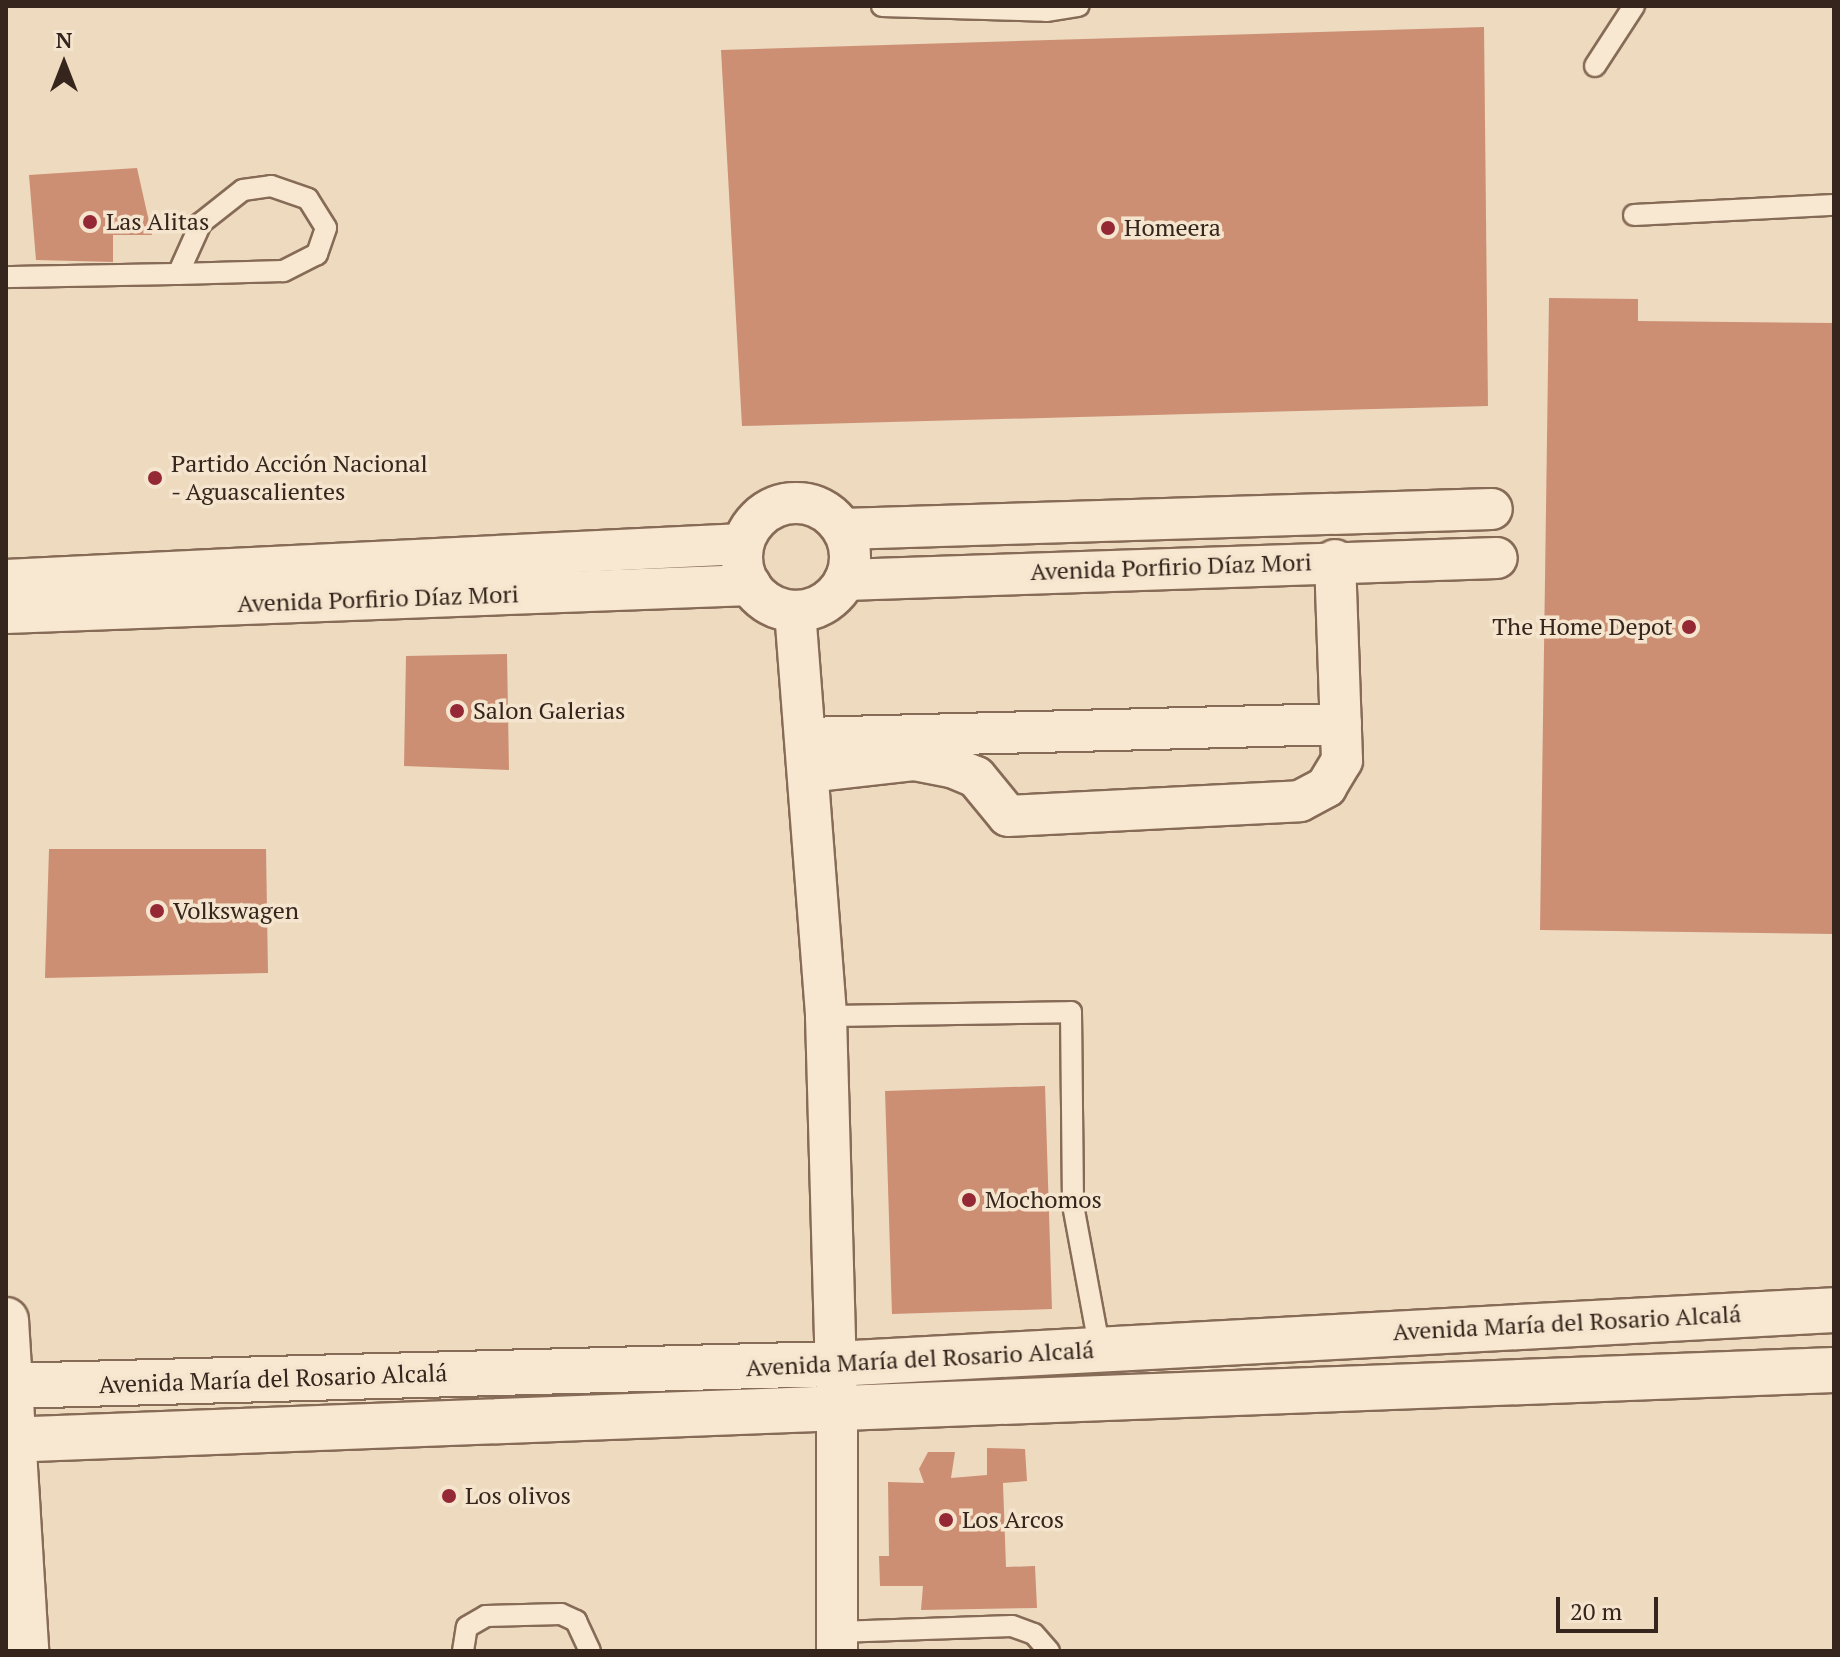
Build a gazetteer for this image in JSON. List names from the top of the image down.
{
  "streets": {
    "street": ["Avenida Porfirio Díaz Mori", "Avenida María del Rosario Alcalá"]
  },
  "places": [
    "Las Alitas",
    "Homeera",
    "Partido Acción Nacional - Aguascalientes",
    "The Home Depot",
    "Salon Galerias",
    "Volkswagen",
    "Mochomos",
    "Los olivos",
    "Los Arcos"
  ],
  "scale_bar": "20 m",
  "north": "top"
}
